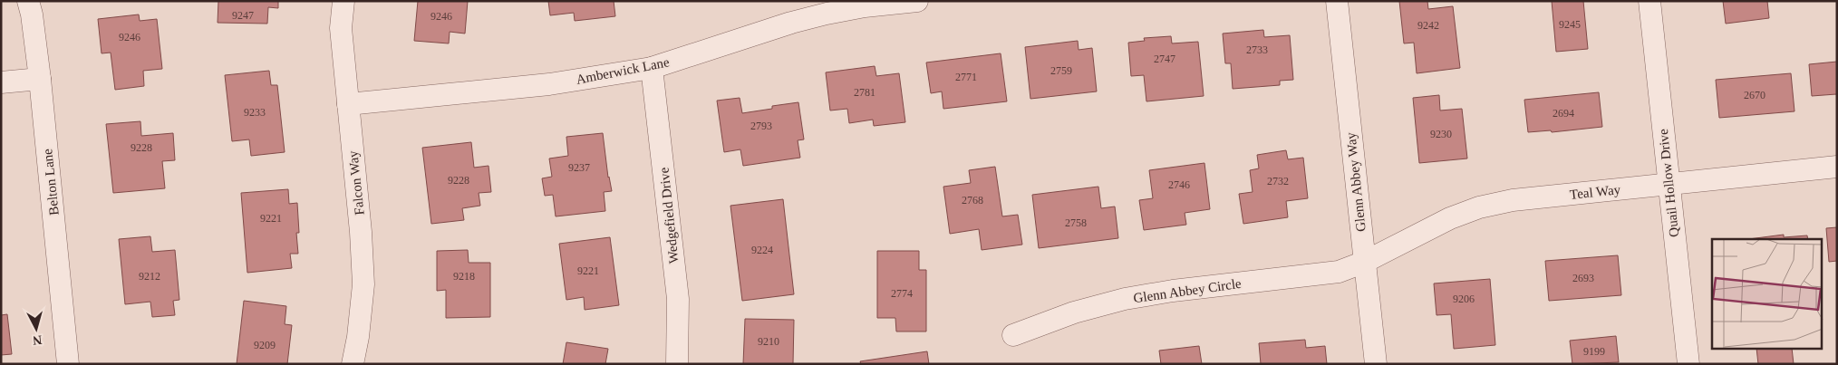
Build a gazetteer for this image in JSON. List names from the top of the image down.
{
  "streets": {
    "street": [
      "Amberwick Lane",
      "Belton Lane",
      "Glenn Abbey Way",
      "Falcon Way",
      "Quail Hollow Drive",
      "Teal Way",
      "Wedgefield Drive",
      "Glenn Abbey Circle"
    ]
  },
  "crossings": [
    ["Amberwick Lane", "Falcon Way"],
    ["Amberwick Lane", "Wedgefield Drive"],
    ["Glenn Abbey Way", "Teal Way"],
    ["Glenn Abbey Way", "Glenn Abbey Circle"],
    ["Quail Hollow Drive", "Teal Way"],
    ["Teal Way", "Glenn Abbey Circle"]
  ],
  "house_numbers": [
    "9247",
    "9246",
    "9245",
    "9242",
    "9246",
    "2733",
    "2747",
    "2759",
    "2771",
    "2781",
    "2670",
    "9233",
    "2694",
    "2793",
    "9230",
    "9228",
    "9237",
    "9228",
    "2732",
    "2746",
    "2768",
    "9221",
    "2758",
    "9224",
    "9221",
    "9212",
    "9218",
    "2693",
    "2774",
    "9206",
    "9210",
    "9209",
    "9199"
  ],
  "north": "bottom"
}
